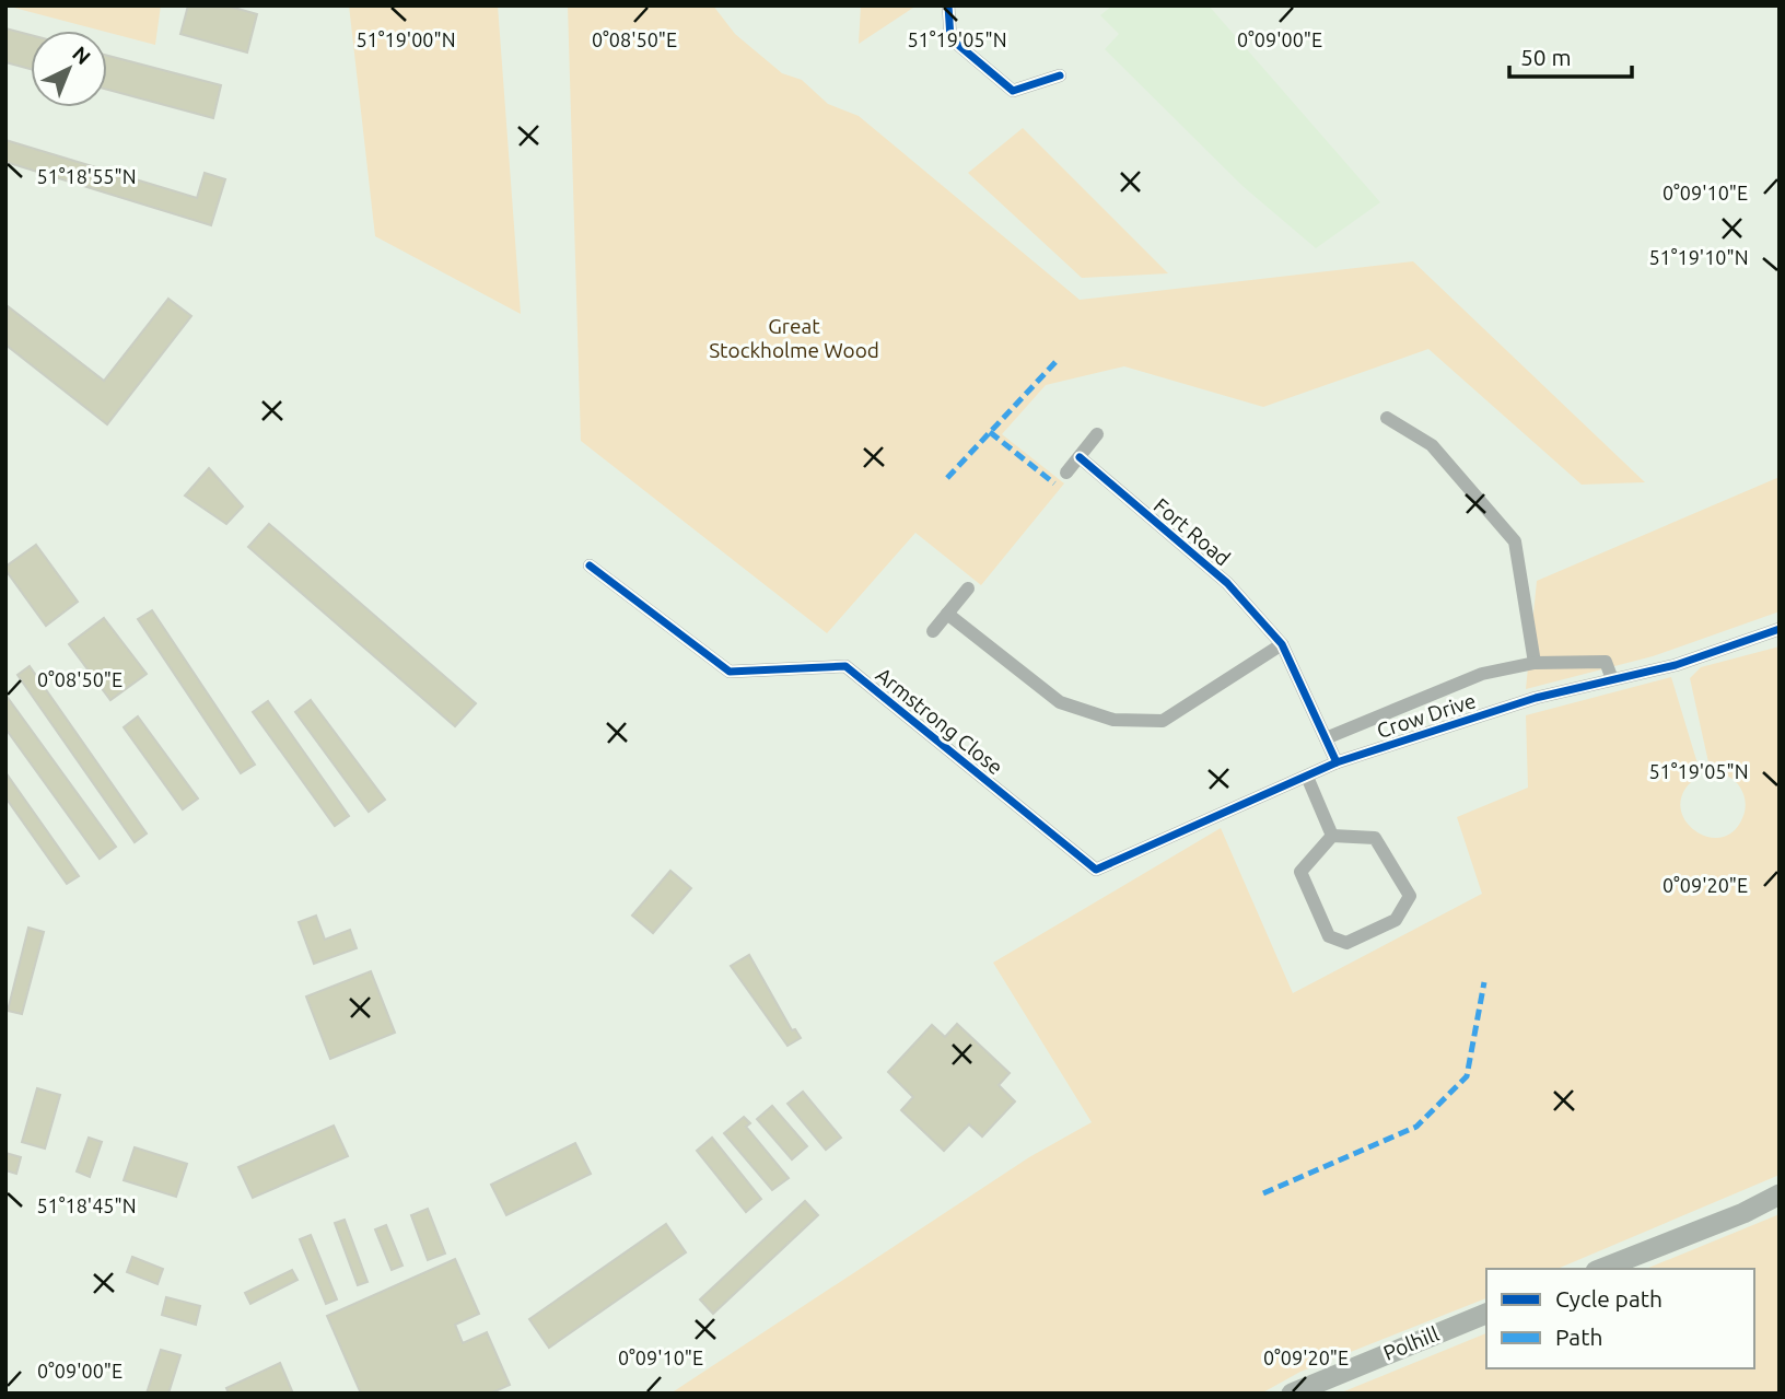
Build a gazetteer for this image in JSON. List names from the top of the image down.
{
  "streets": {
    "main road": ["Polhill"],
    "street": ["Fort Road", "Crow Drive", "Armstrong Close"]
  },
  "crossings": [
    ["Fort Road", "Crow Drive"],
    ["Crow Drive", "Armstrong Close"]
  ],
  "parks": ["Great Stockholme Wood"],
  "legend": ["Cycle path", "Path"],
  "scale_bar": "50 m",
  "north": "top right",
  "coordinates": [
    "51°19'00\"N",
    "51°19'05\"N",
    "0°08'50\"E",
    "0°09'00\"E",
    "51°18'55\"N",
    "0°09'10\"E",
    "51°19'10\"N",
    "0°09'20\"E",
    "51°18'45\"N"
  ]
}
